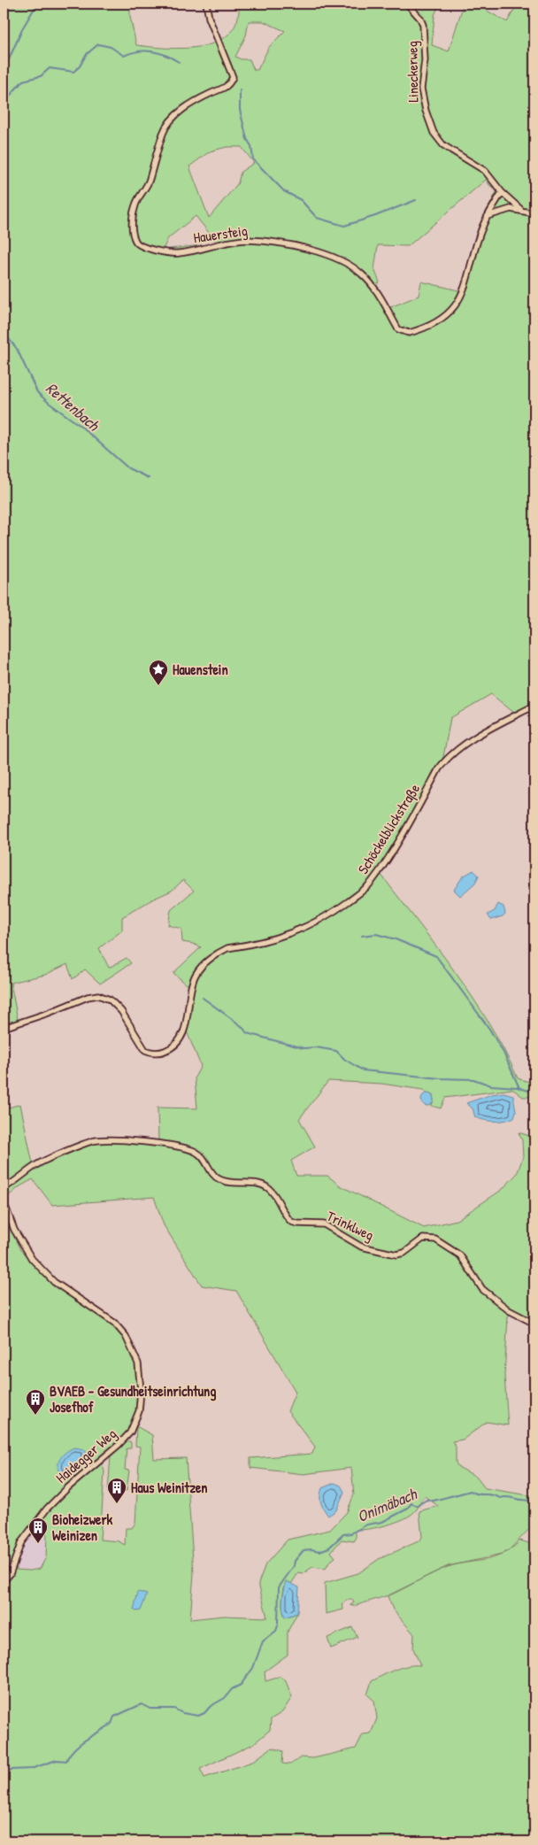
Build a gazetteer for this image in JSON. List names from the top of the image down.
{
  "streets": {
    "street": [
      "Lineckerweg",
      "Hauersteig",
      "Schöckelblickstraße",
      "Trinklweg",
      "Haidegger Weg"
    ]
  },
  "crossings": [
    ["Lineckerweg", "Hauersteig"]
  ],
  "water": ["Rettenbach", "Onimäbach"],
  "places": {
    "place": ["Hauenstein"],
    "building": ["BVAEB - Gesundheitseinrichtung Josefhof", "Haus Weinitzen", "Bioheizwerk Weinizen"]
  }
}
